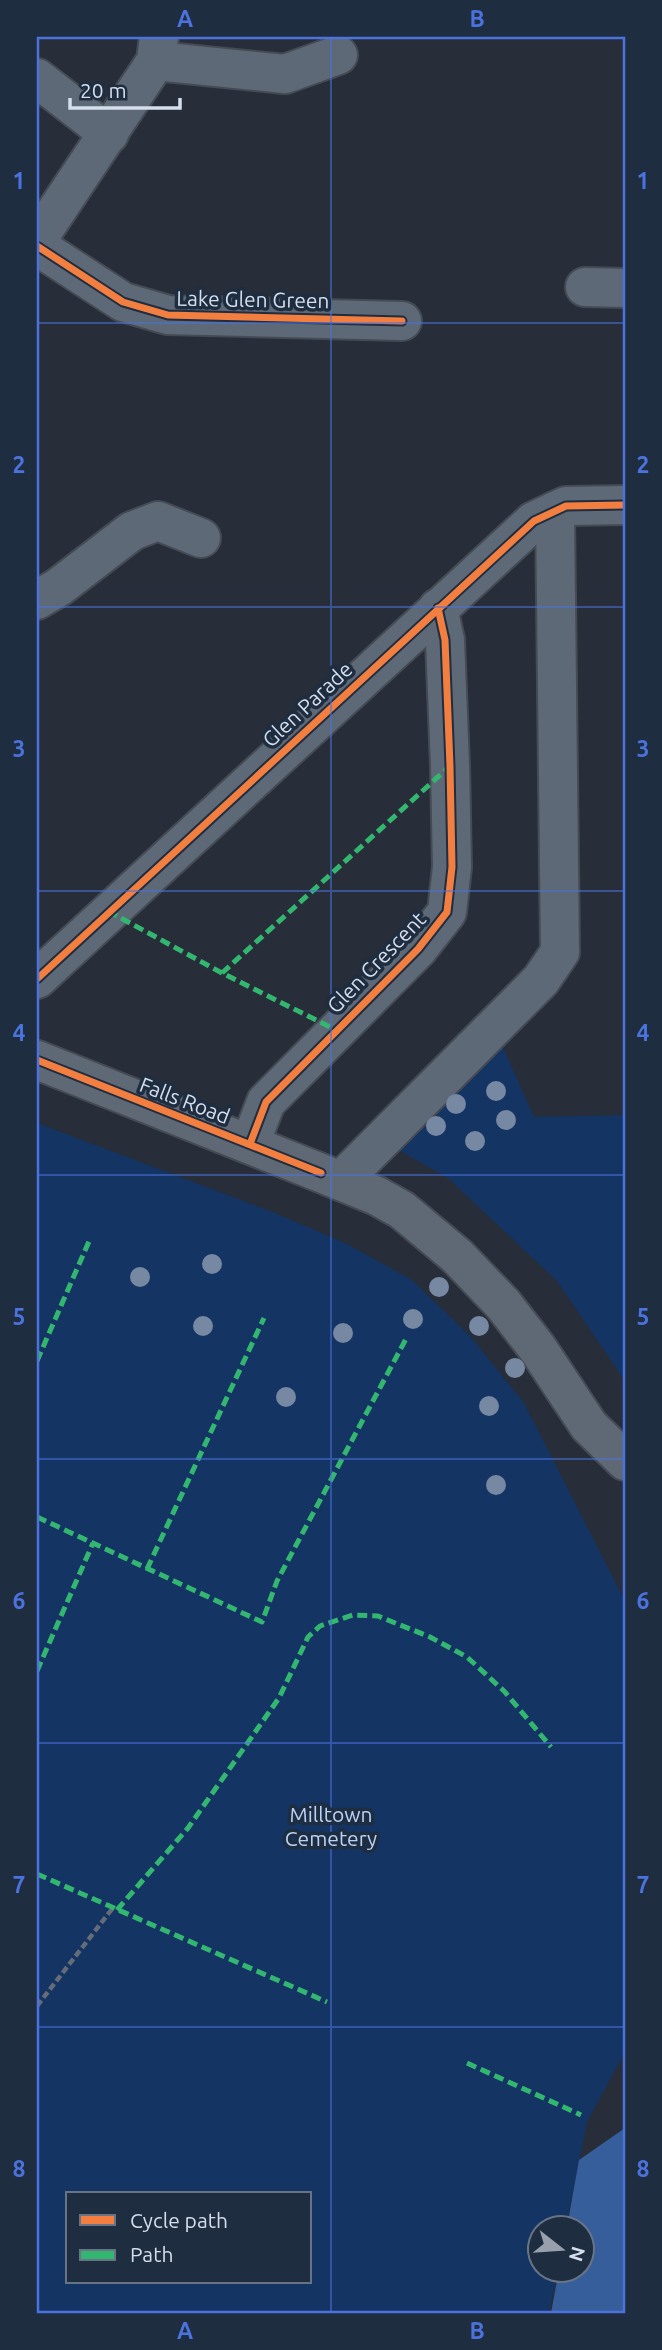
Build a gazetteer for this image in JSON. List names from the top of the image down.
{
  "streets": {
    "main road": ["Falls Road"],
    "street": ["Lake Glen Green", "Glen Parade", "Glen Crescent"]
  },
  "crossings": [
    ["Glen Parade", "Glen Crescent"],
    ["Glen Crescent", "Falls Road"]
  ],
  "parks": ["Milltown Cemetery"],
  "legend": ["Cycle path", "Path"],
  "scale_bar": "20 m",
  "north": "right",
  "grid": {
    "columns": ["A", "B"],
    "rows": [
      "1",
      "2",
      "3",
      "4",
      "5",
      "6",
      "7",
      "8"
    ]
  }
}
